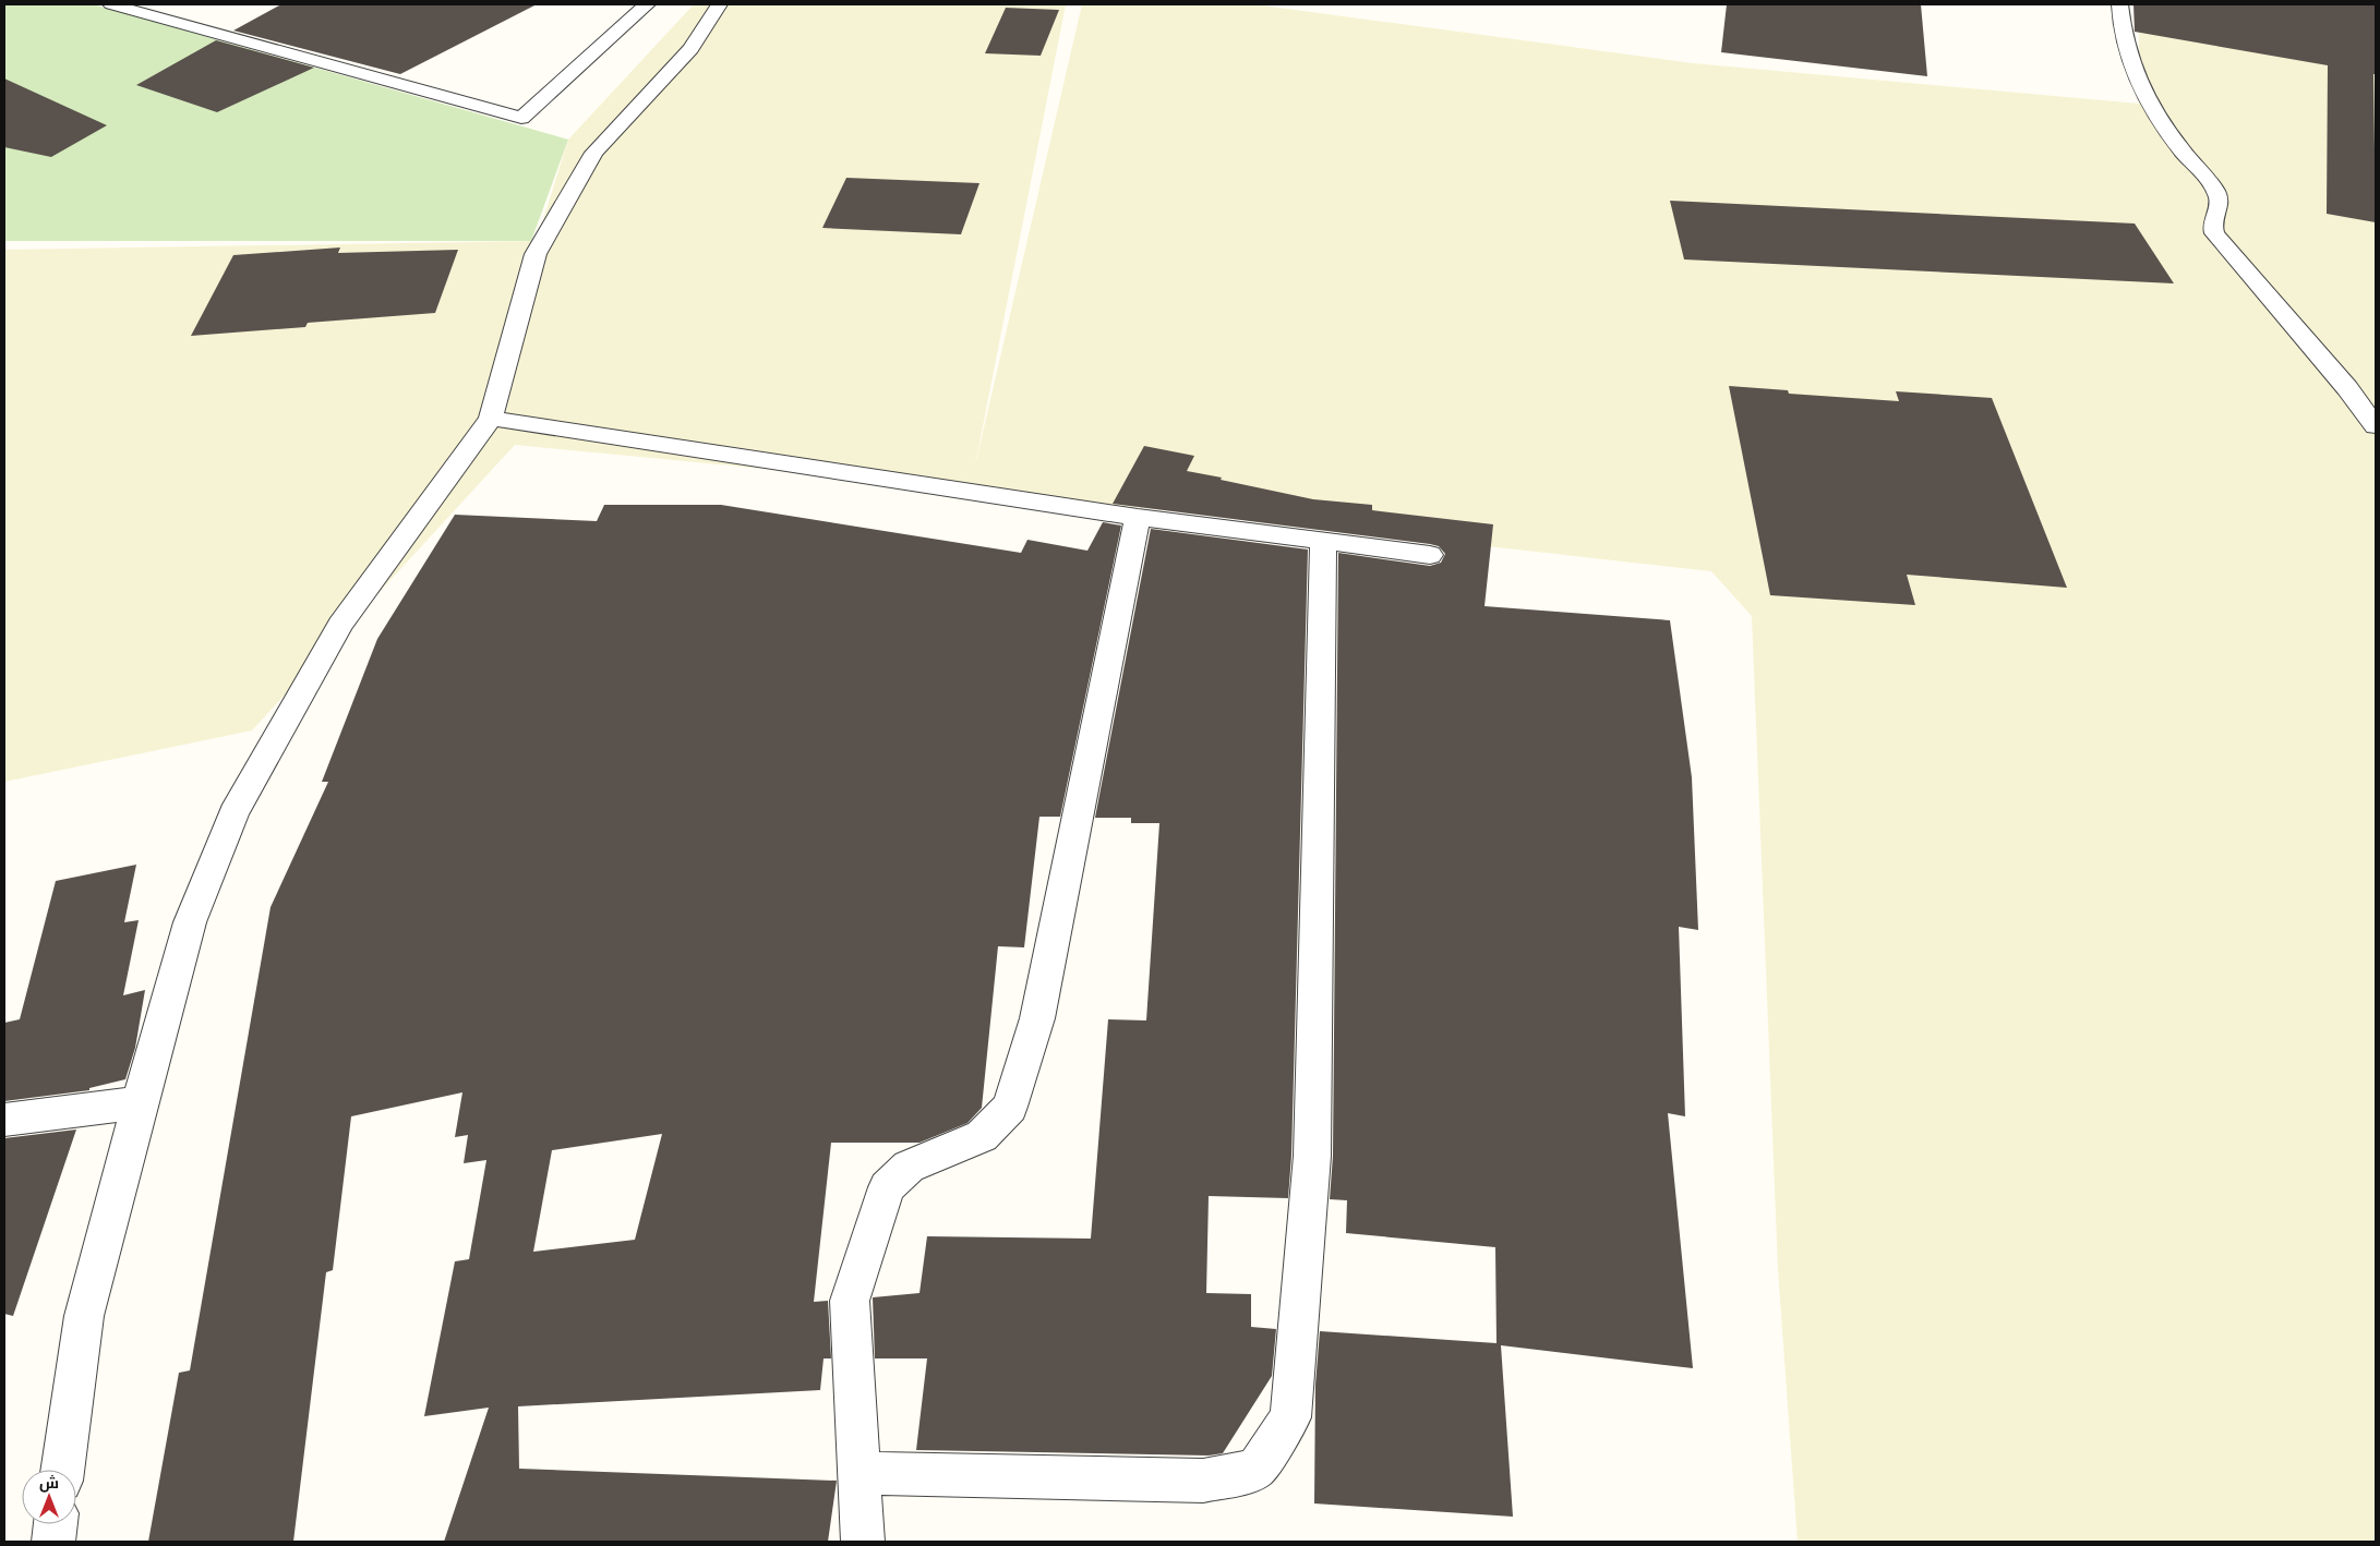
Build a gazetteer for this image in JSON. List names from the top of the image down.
{
  "north": "top"
}
